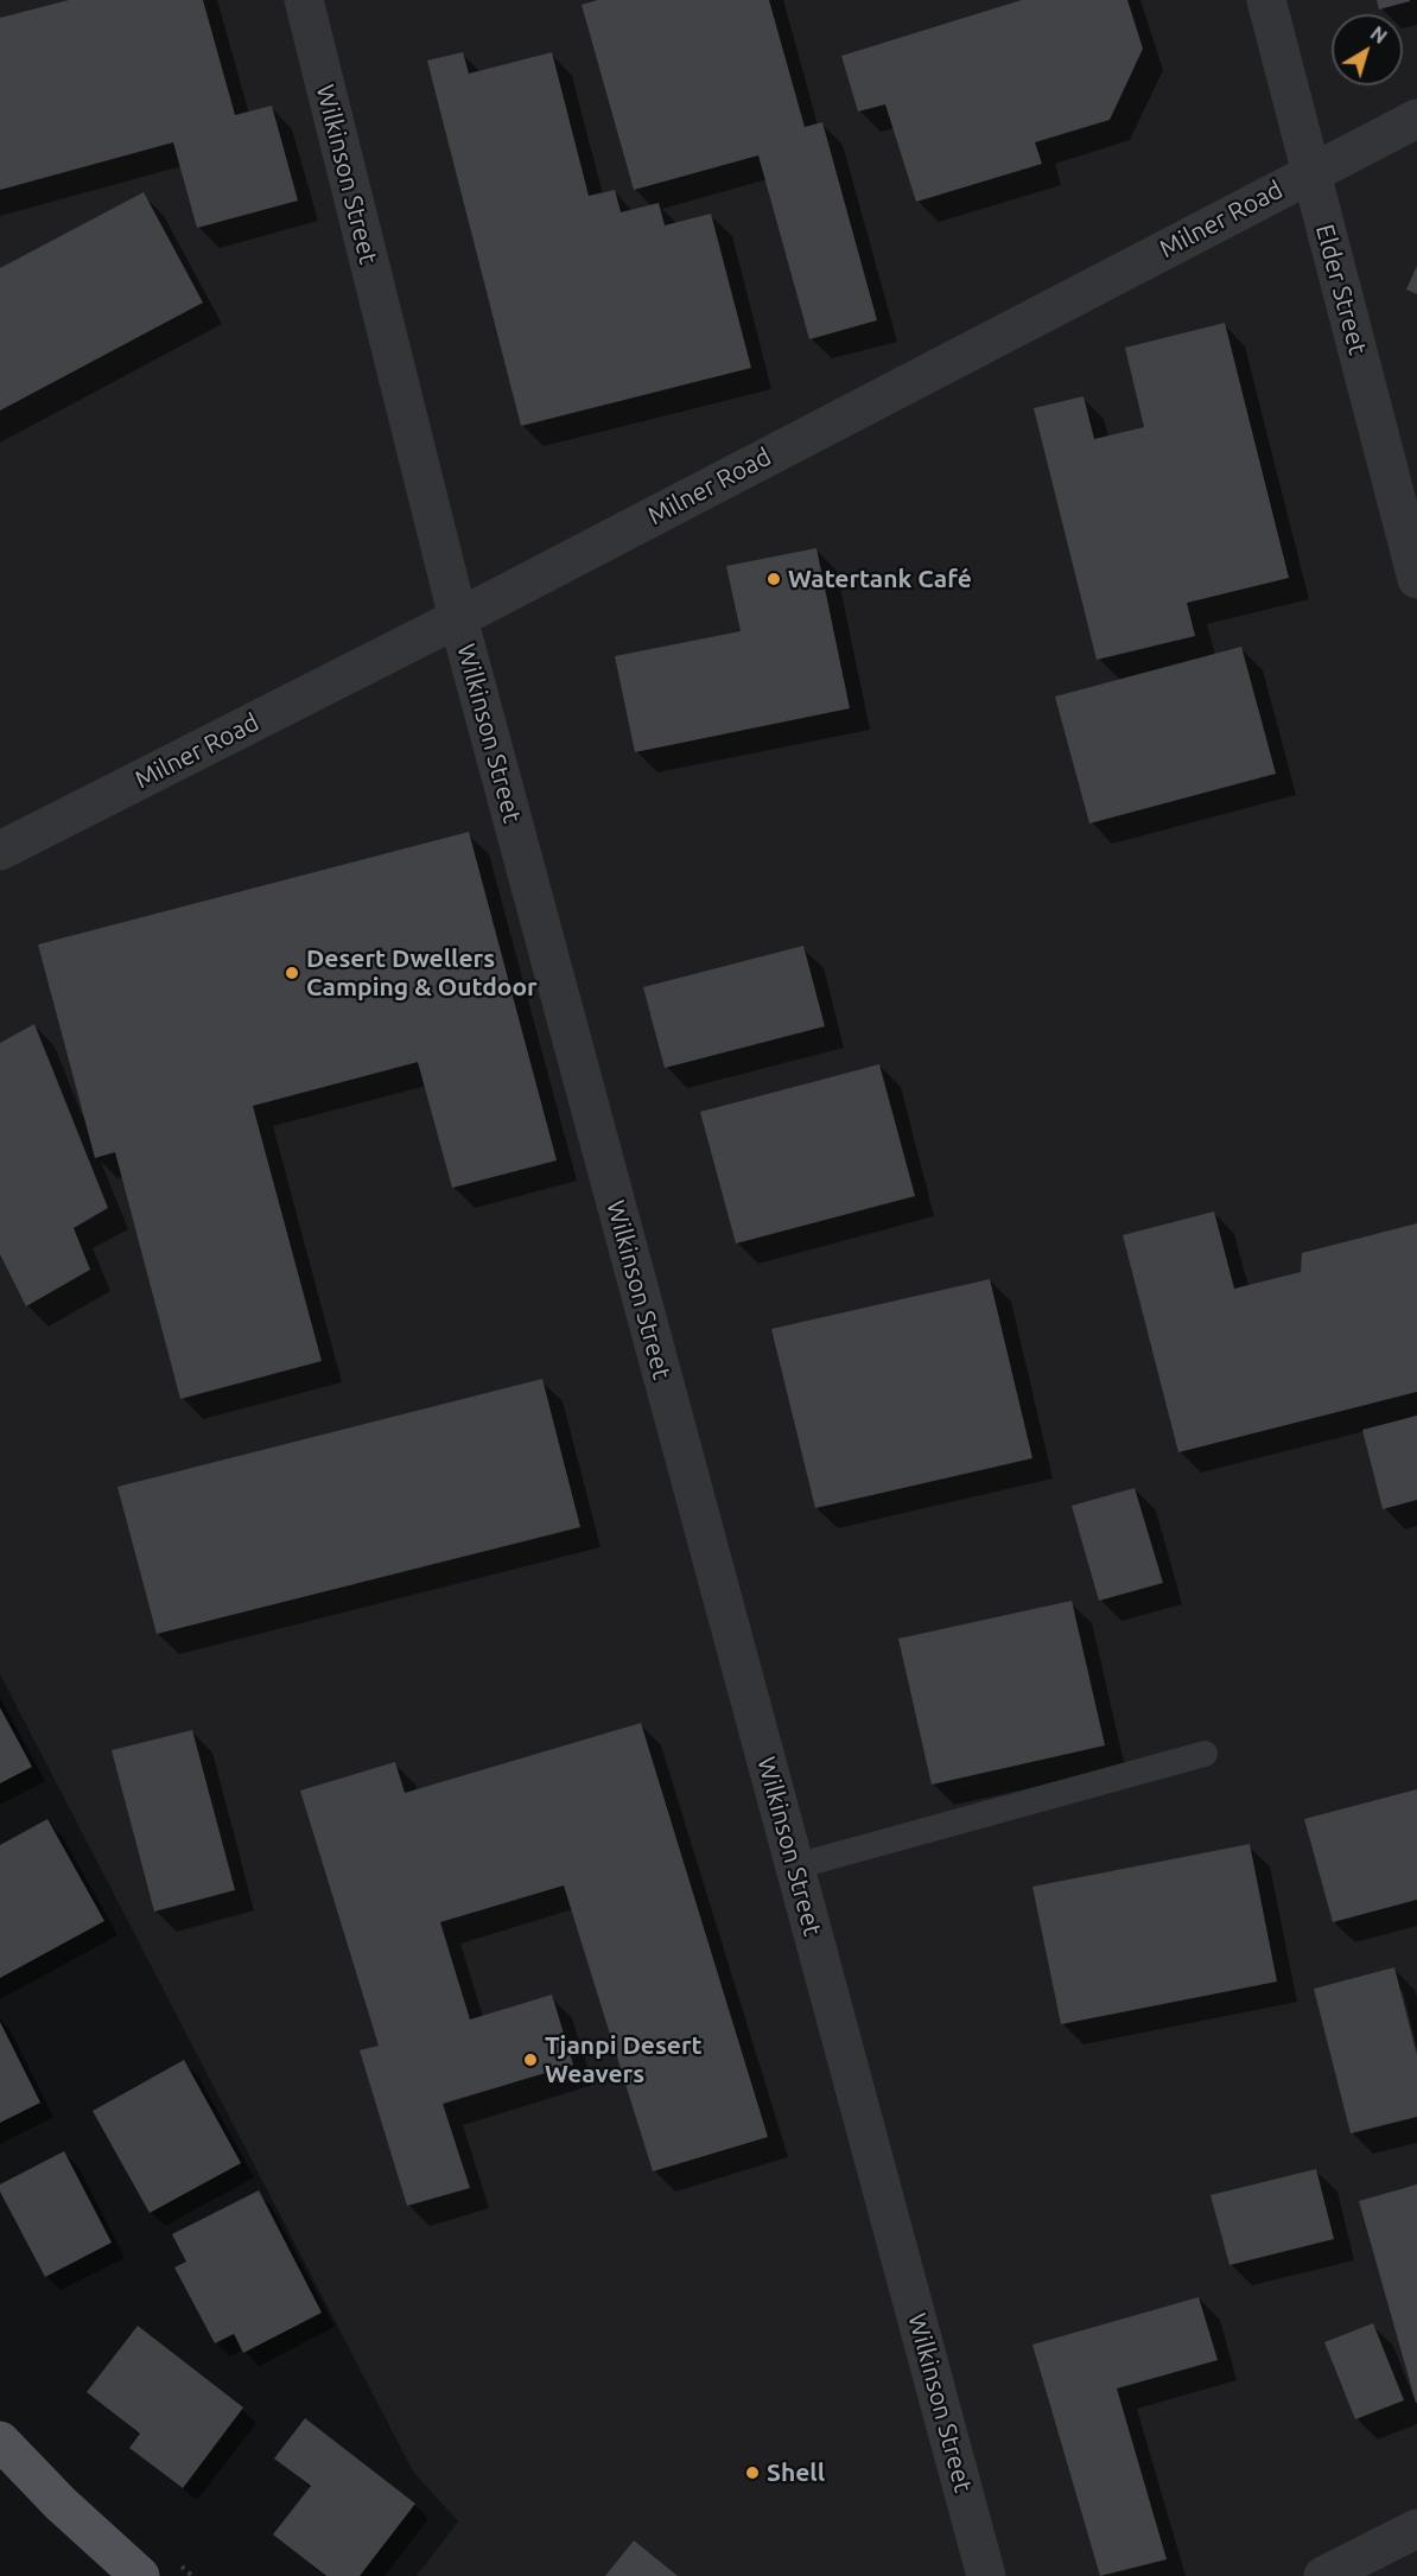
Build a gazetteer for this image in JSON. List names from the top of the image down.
{
  "streets": {
    "street": ["Wilkinson Street", "Milner Road", "Elder Street"]
  },
  "crossings": [
    ["Wilkinson Street", "Milner Road"],
    ["Milner Road", "Elder Street"]
  ],
  "places": [
    "Watertank Café",
    "Desert Dwellers Camping & Outdoor",
    "Tjanpi Desert Weavers",
    "Shell"
  ],
  "north": "top right"
}
